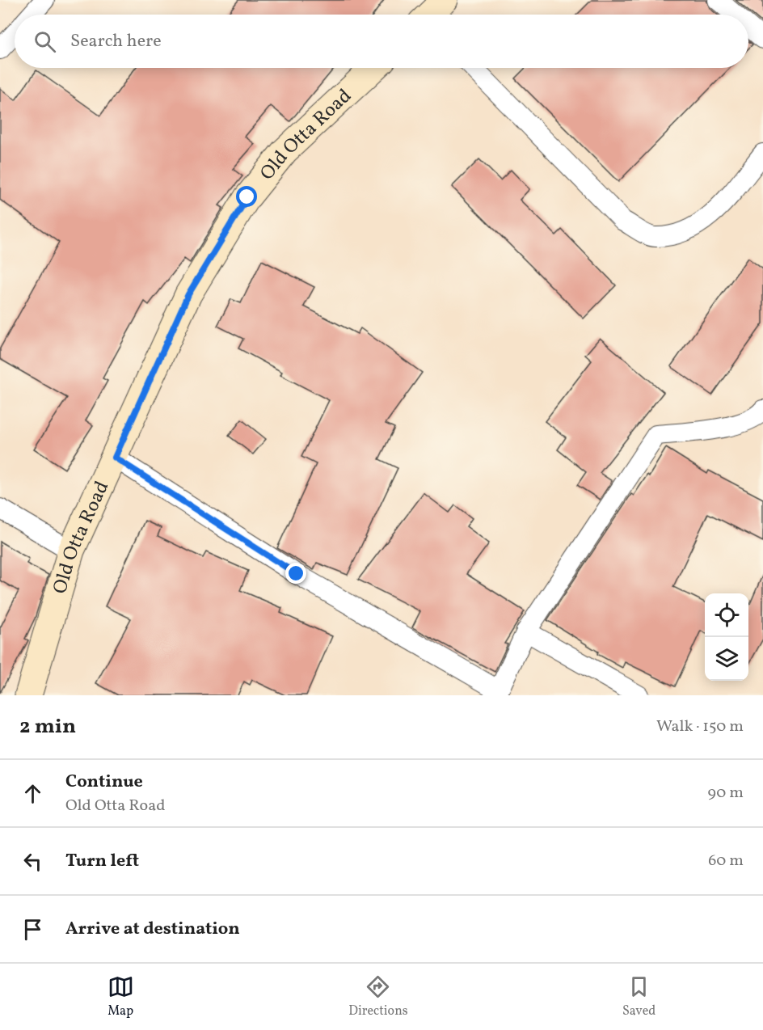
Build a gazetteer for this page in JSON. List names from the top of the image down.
{
  "streets": {
    "street": ["Old Otta Road"]
  },
  "page": {
    "search": "Search here",
    "heading": ["2 min", "Walk · 150 m"],
    "list": [
      ["Continue", "Old Otta Road", "90 m"],
      ["Turn left", "60 m"],
      "Arrive at destination"
    ],
    "nav": ["Map", "Directions", "Saved"]
  }
}
